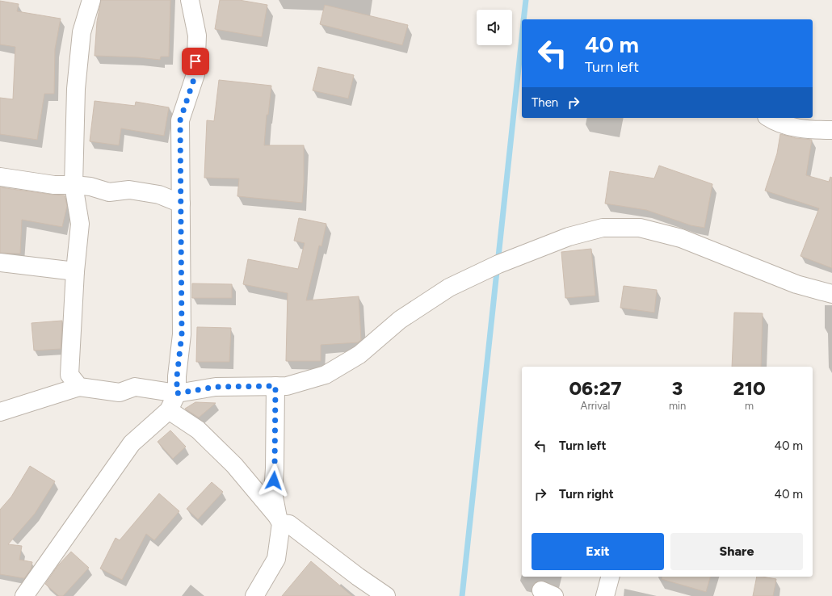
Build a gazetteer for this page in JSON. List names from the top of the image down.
{
  "page": {
    "turn": ["40 m", "Turn left"],
    "then": "Then",
    "eta": [
      "06:27",
      "Arrival",
      "3",
      "min",
      "210",
      "m"
    ],
    "list": [
      {
        "name": "Turn left",
        "value": "40 m"
      },
      {
        "name": "Turn right",
        "value": "40 m"
      }
    ],
    "buttons": ["Exit", "Share"]
  }
}
